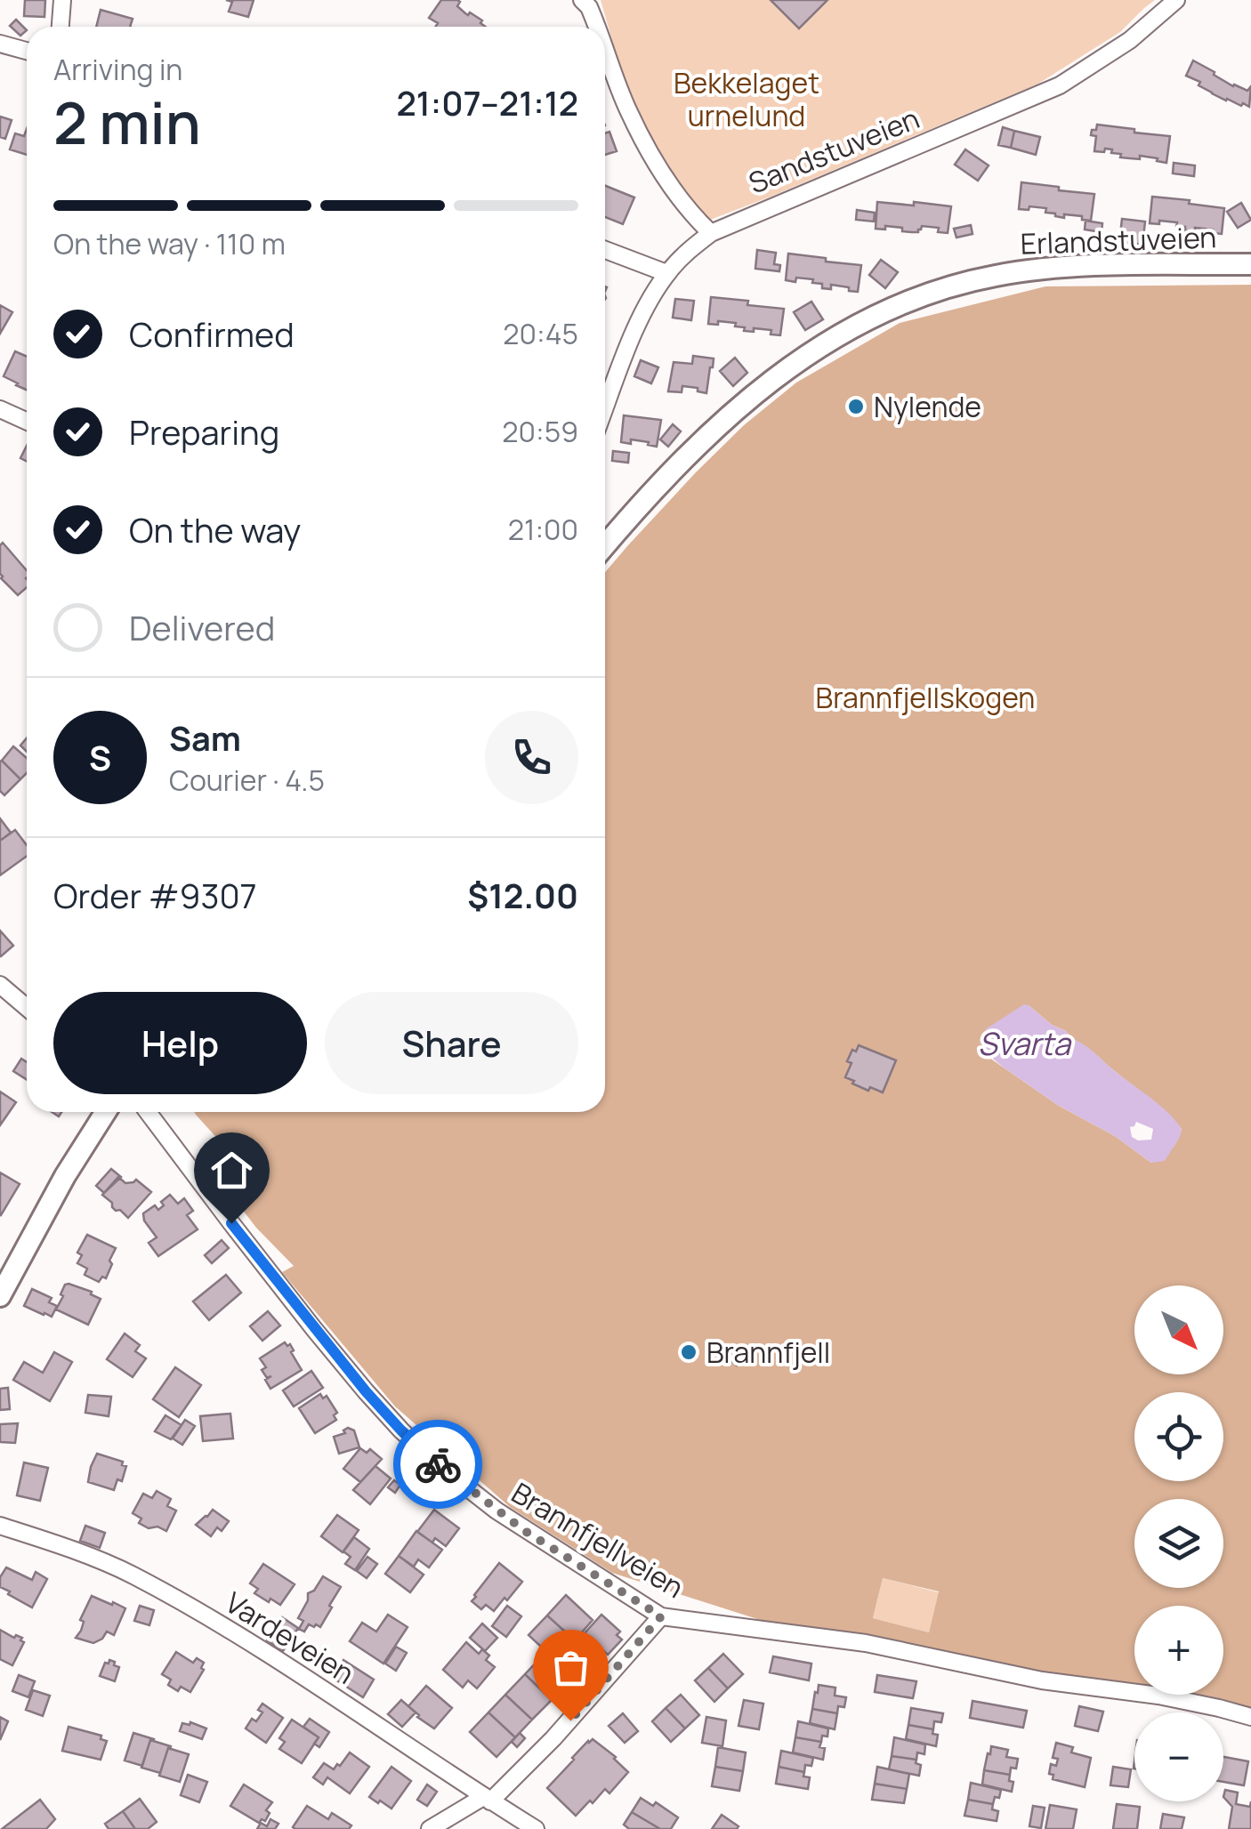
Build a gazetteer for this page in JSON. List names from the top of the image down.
{
  "streets": {
    "street": [
      "Sandstuveien",
      "Erlandstuveien",
      "Brannfjellveien",
      "Vardeveien"
    ]
  },
  "water": ["Svarta"],
  "parks": ["Bekkelaget urnelund", "Brannfjellskogen"],
  "places": ["Nylende", "Brannfjell"],
  "north": "bottom right",
  "page": {
    "heading": ["2 min", "Arriving in", "21:07–21:12"],
    "panel": [
      "Sam",
      "Courier · 4.5",
      "Order #9307",
      "$12.00"
    ],
    "bar": "On the way · 110 m",
    "list": [
      ["Confirmed", "20:45"],
      ["Preparing", "20:59"],
      ["On the way", "21:00"],
      "Delivered"
    ],
    "round": "S",
    "buttons": ["Help", "Share"],
    "map_buttons": ["+", "−"]
  }
}
